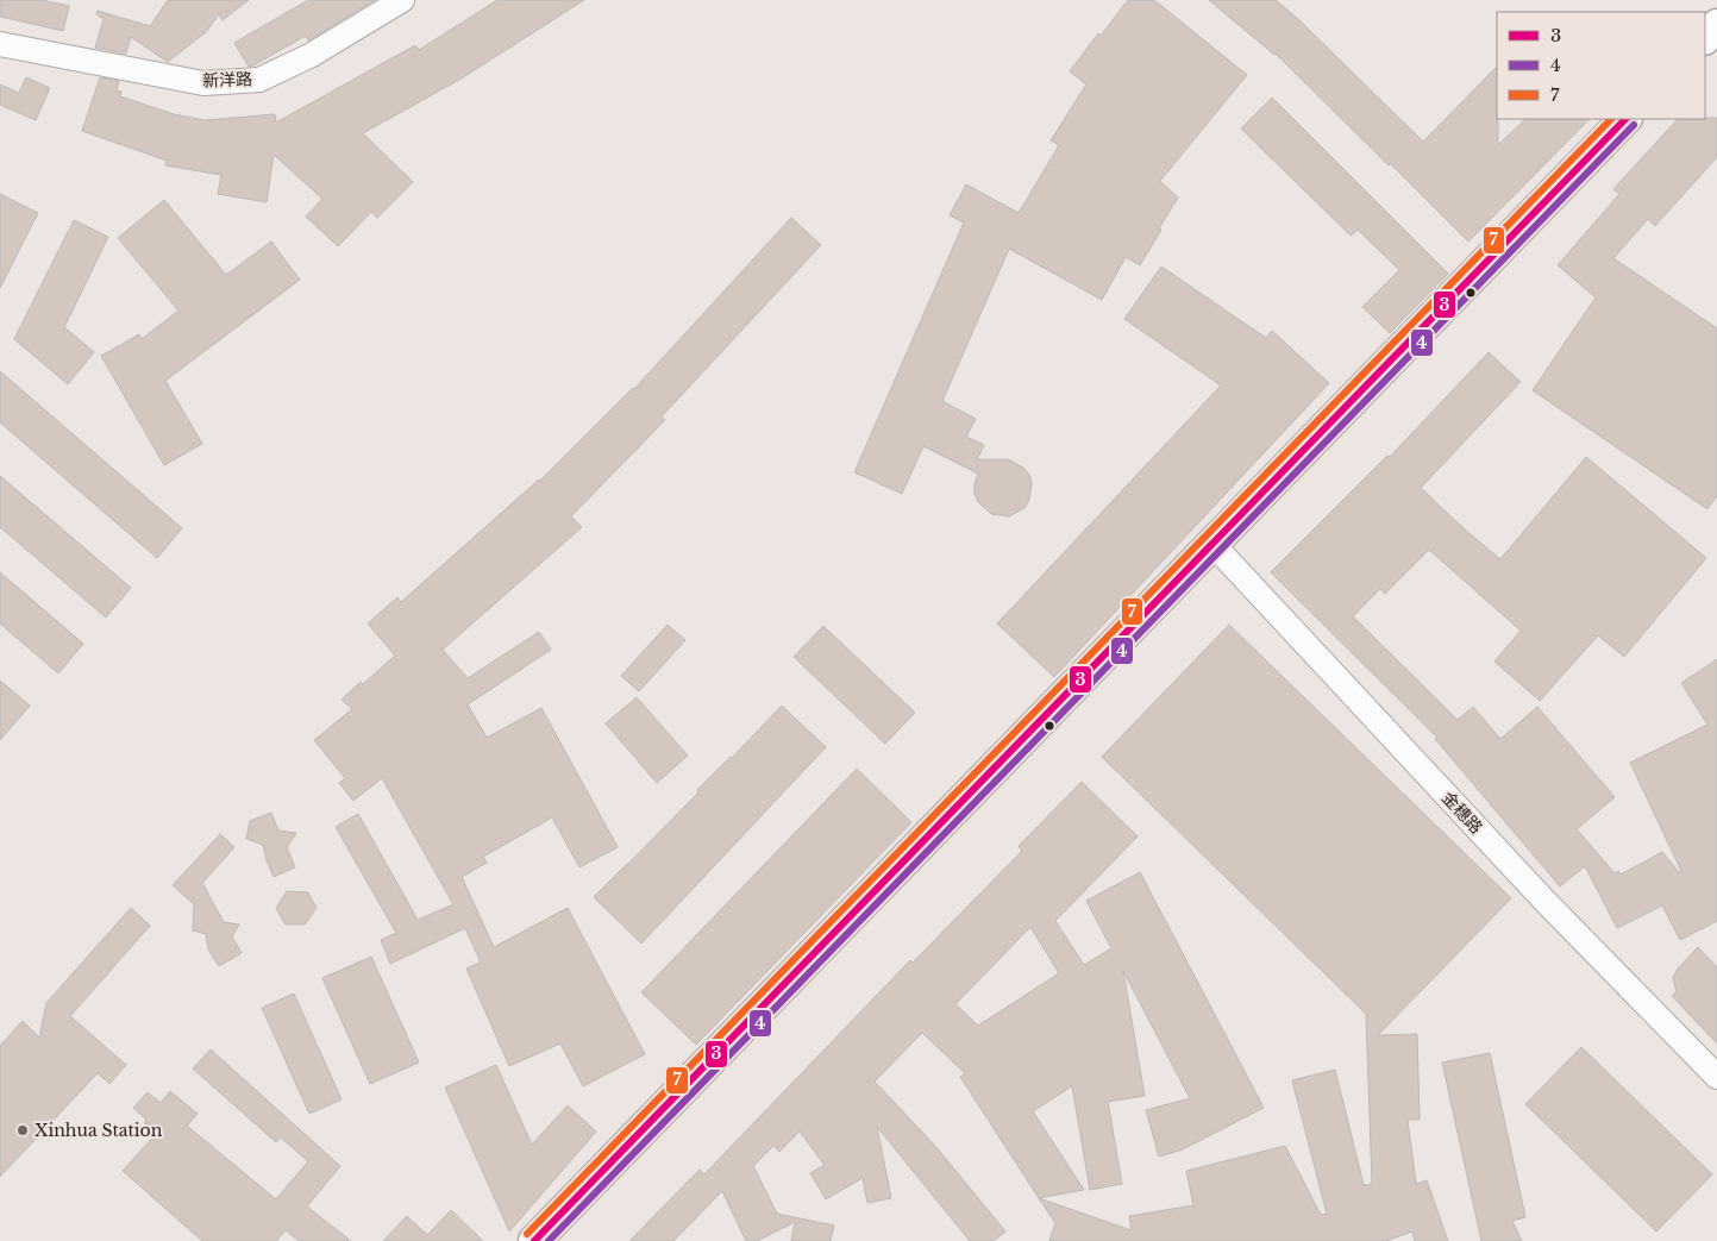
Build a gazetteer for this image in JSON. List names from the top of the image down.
{
  "streets": {
    "street": ["新洋路", "金穗路"]
  },
  "places": ["Xinhua Station"],
  "lines": ["transit line 3", "transit line 7", "transit line 4"],
  "legend": ["3", "4", "7"]
}
